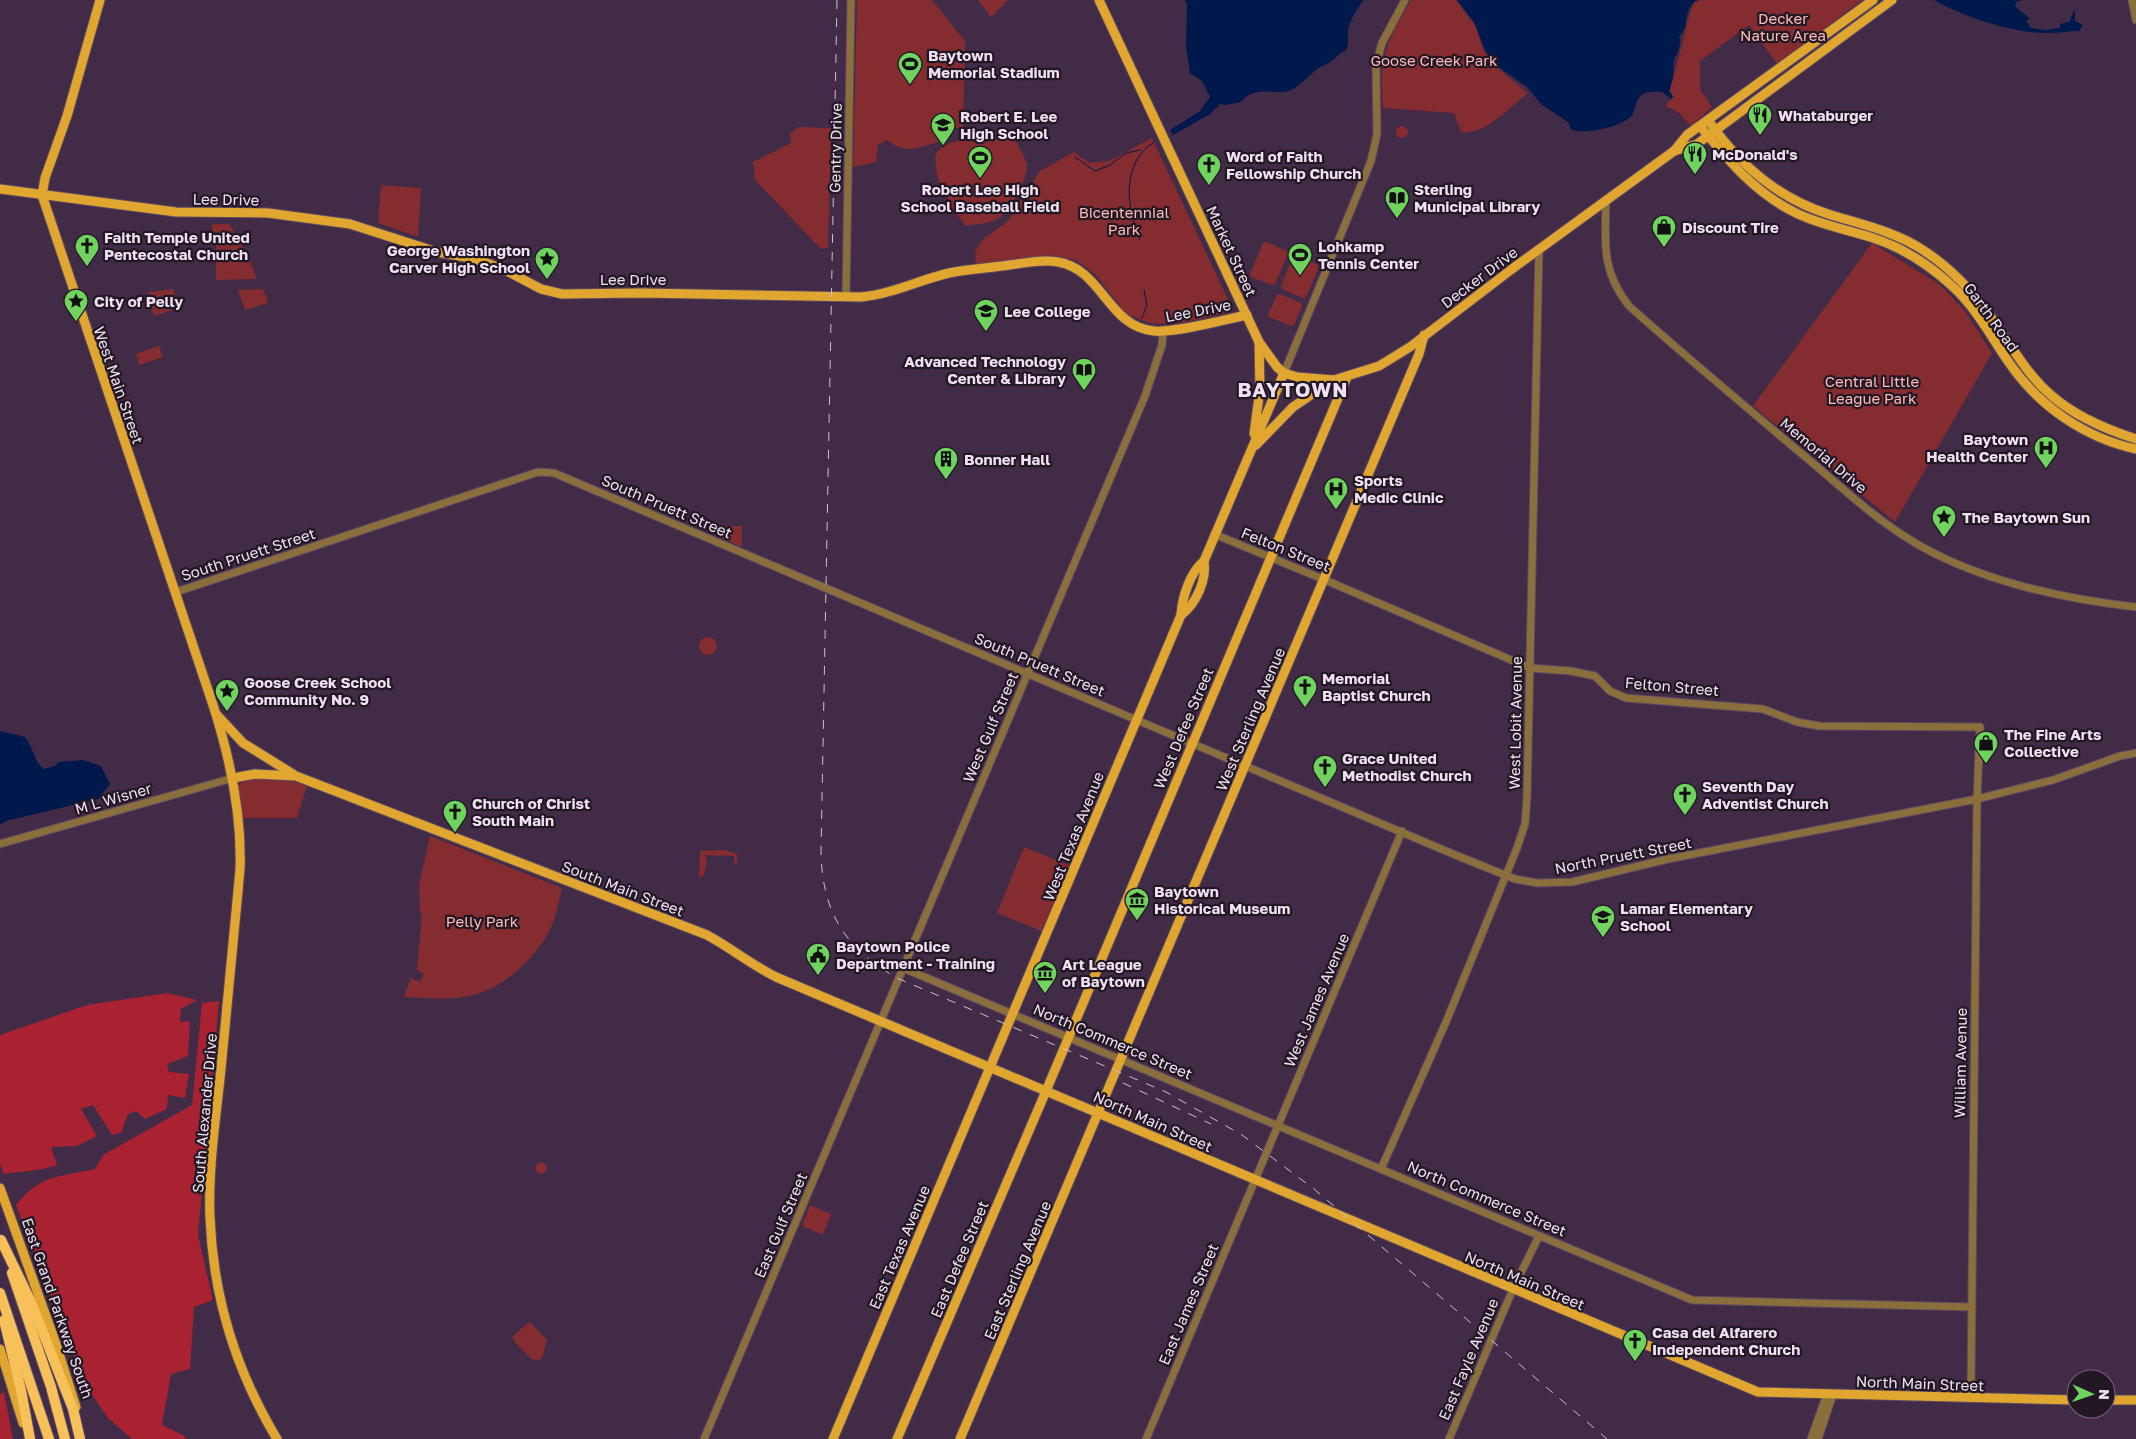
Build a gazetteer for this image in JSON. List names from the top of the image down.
{
  "streets": {
    "main road": [
      "Lee Drive",
      "Market Street",
      "Decker Drive",
      "Garth Road",
      "West Main Street",
      "West Sterling Avenue",
      "West Defee Street",
      "West Texas Avenue",
      "South Main Street",
      "South Alexander Drive",
      "North Main Street",
      "East Texas Avenue",
      "East Defee Street",
      "East Sterling Avenue",
      "East Grand Parkway South"
    ],
    "street": [
      "Gentry Drive",
      "Memorial Drive",
      "South Pruett Street",
      "Felton Street",
      "West Lobit Avenue",
      "West Gulf Street",
      "M L Wisner",
      "North Pruett Street",
      "West James Avenue",
      "North Commerce Street",
      "William Avenue",
      "East Gulf Street",
      "East James Street",
      "East Fayle Avenue"
    ]
  },
  "crossings": [
    ["Gentry Drive", "Lee Drive"],
    ["Lee Drive", "Market Street"],
    ["Lee Drive", "West Main Street"],
    ["Lee Drive", "West Gulf Street"],
    ["Market Street", "Decker Drive"],
    ["Market Street", "West Texas Avenue"],
    ["Decker Drive", "Garth Road"],
    ["Decker Drive", "Memorial Drive"],
    ["Decker Drive", "West Sterling Avenue"],
    ["Decker Drive", "West Lobit Avenue"],
    ["Decker Drive", "West Defee Street"],
    ["Decker Drive", "West Texas Avenue"],
    ["West Main Street", "South Pruett Street"],
    ["West Main Street", "M L Wisner"],
    ["West Main Street", "South Main Street"],
    ["West Main Street", "South Alexander Drive"],
    ["South Pruett Street", "West Gulf Street"],
    ["South Pruett Street", "West Texas Avenue"],
    ["South Pruett Street", "North Pruett Street"],
    ["Felton Street", "West Sterling Avenue"],
    ["Felton Street", "West Lobit Avenue"],
    ["Felton Street", "West Defee Street"],
    ["Felton Street", "West Texas Avenue"],
    ["Felton Street", "William Avenue"],
    ["West Sterling Avenue", "North Pruett Street"],
    ["West Sterling Avenue", "North Commerce Street"],
    ["West Sterling Avenue", "North Main Street"],
    ["West Sterling Avenue", "East Sterling Avenue"],
    ["West Lobit Avenue", "North Pruett Street"],
    ["West Lobit Avenue", "North Commerce Street"],
    ["West Gulf Street", "South Main Street"],
    ["West Gulf Street", "North Commerce Street"],
    ["West Gulf Street", "East Gulf Street"],
    ["West Defee Street", "North Pruett Street"],
    ["West Defee Street", "North Commerce Street"],
    ["West Defee Street", "North Main Street"],
    ["West Defee Street", "East Defee Street"],
    ["M L Wisner", "South Main Street"],
    ["M L Wisner", "South Alexander Drive"],
    ["West Texas Avenue", "North Pruett Street"],
    ["West Texas Avenue", "South Main Street"],
    ["West Texas Avenue", "North Commerce Street"],
    ["West Texas Avenue", "North Main Street"],
    ["West Texas Avenue", "East Texas Avenue"],
    ["North Pruett Street", "West James Avenue"],
    ["North Pruett Street", "William Avenue"],
    ["South Main Street", "South Alexander Drive"],
    ["South Main Street", "North Main Street"],
    ["South Main Street", "East Gulf Street"],
    ["South Main Street", "East Texas Avenue"],
    ["West James Avenue", "North Commerce Street"],
    ["West James Avenue", "North Main Street"],
    ["West James Avenue", "East James Street"],
    ["North Commerce Street", "William Avenue"],
    ["North Commerce Street", "East Fayle Avenue"],
    ["William Avenue", "North Main Street"],
    ["North Main Street", "East Texas Avenue"],
    ["North Main Street", "East Defee Street"],
    ["North Main Street", "East Sterling Avenue"],
    ["North Main Street", "East James Street"],
    ["North Main Street", "East Fayle Avenue"]
  ],
  "districts": ["BAYTOWN"],
  "parks": [
    "Decker Nature Area",
    "Goose Creek Park",
    "Bicentennial Park",
    "Central Little League Park",
    "Pelly Park"
  ],
  "places": {
    "sports": ["Baytown Memorial Stadium", "Robert Lee High School Baseball Field", "Lohkamp Tennis Center"],
    "restaurant": ["Whataburger", "McDonald's"],
    "school or university": ["Robert E. Lee High School", "Lee College", "Lamar Elementary School"],
    "church": [
      "Word of Faith Fellowship Church",
      "Faith Temple United Pentecostal Church",
      "Memorial Baptist Church",
      "Grace United Methodist Church",
      "Seventh Day Adventist Church",
      "Church of Christ South Main",
      "Casa del Alfarero Independent Church"
    ],
    "library": ["Sterling Municipal Library", "Advanced Technology Center & Library"],
    "shop": ["Discount Tire", "The Fine Arts Collective"],
    "place": [
      "George Washington Carver High School",
      "City of Pelly",
      "The Baytown Sun",
      "Goose Creek School Community No. 9"
    ],
    "hospital": ["Baytown Health Center", "Sports Medic Clinic"],
    "building": ["Bonner Hall"],
    "museum": ["Baytown Historical Museum", "Art League of Baytown"],
    "public building": ["Baytown Police Department - Training"]
  },
  "north": "right"
}
